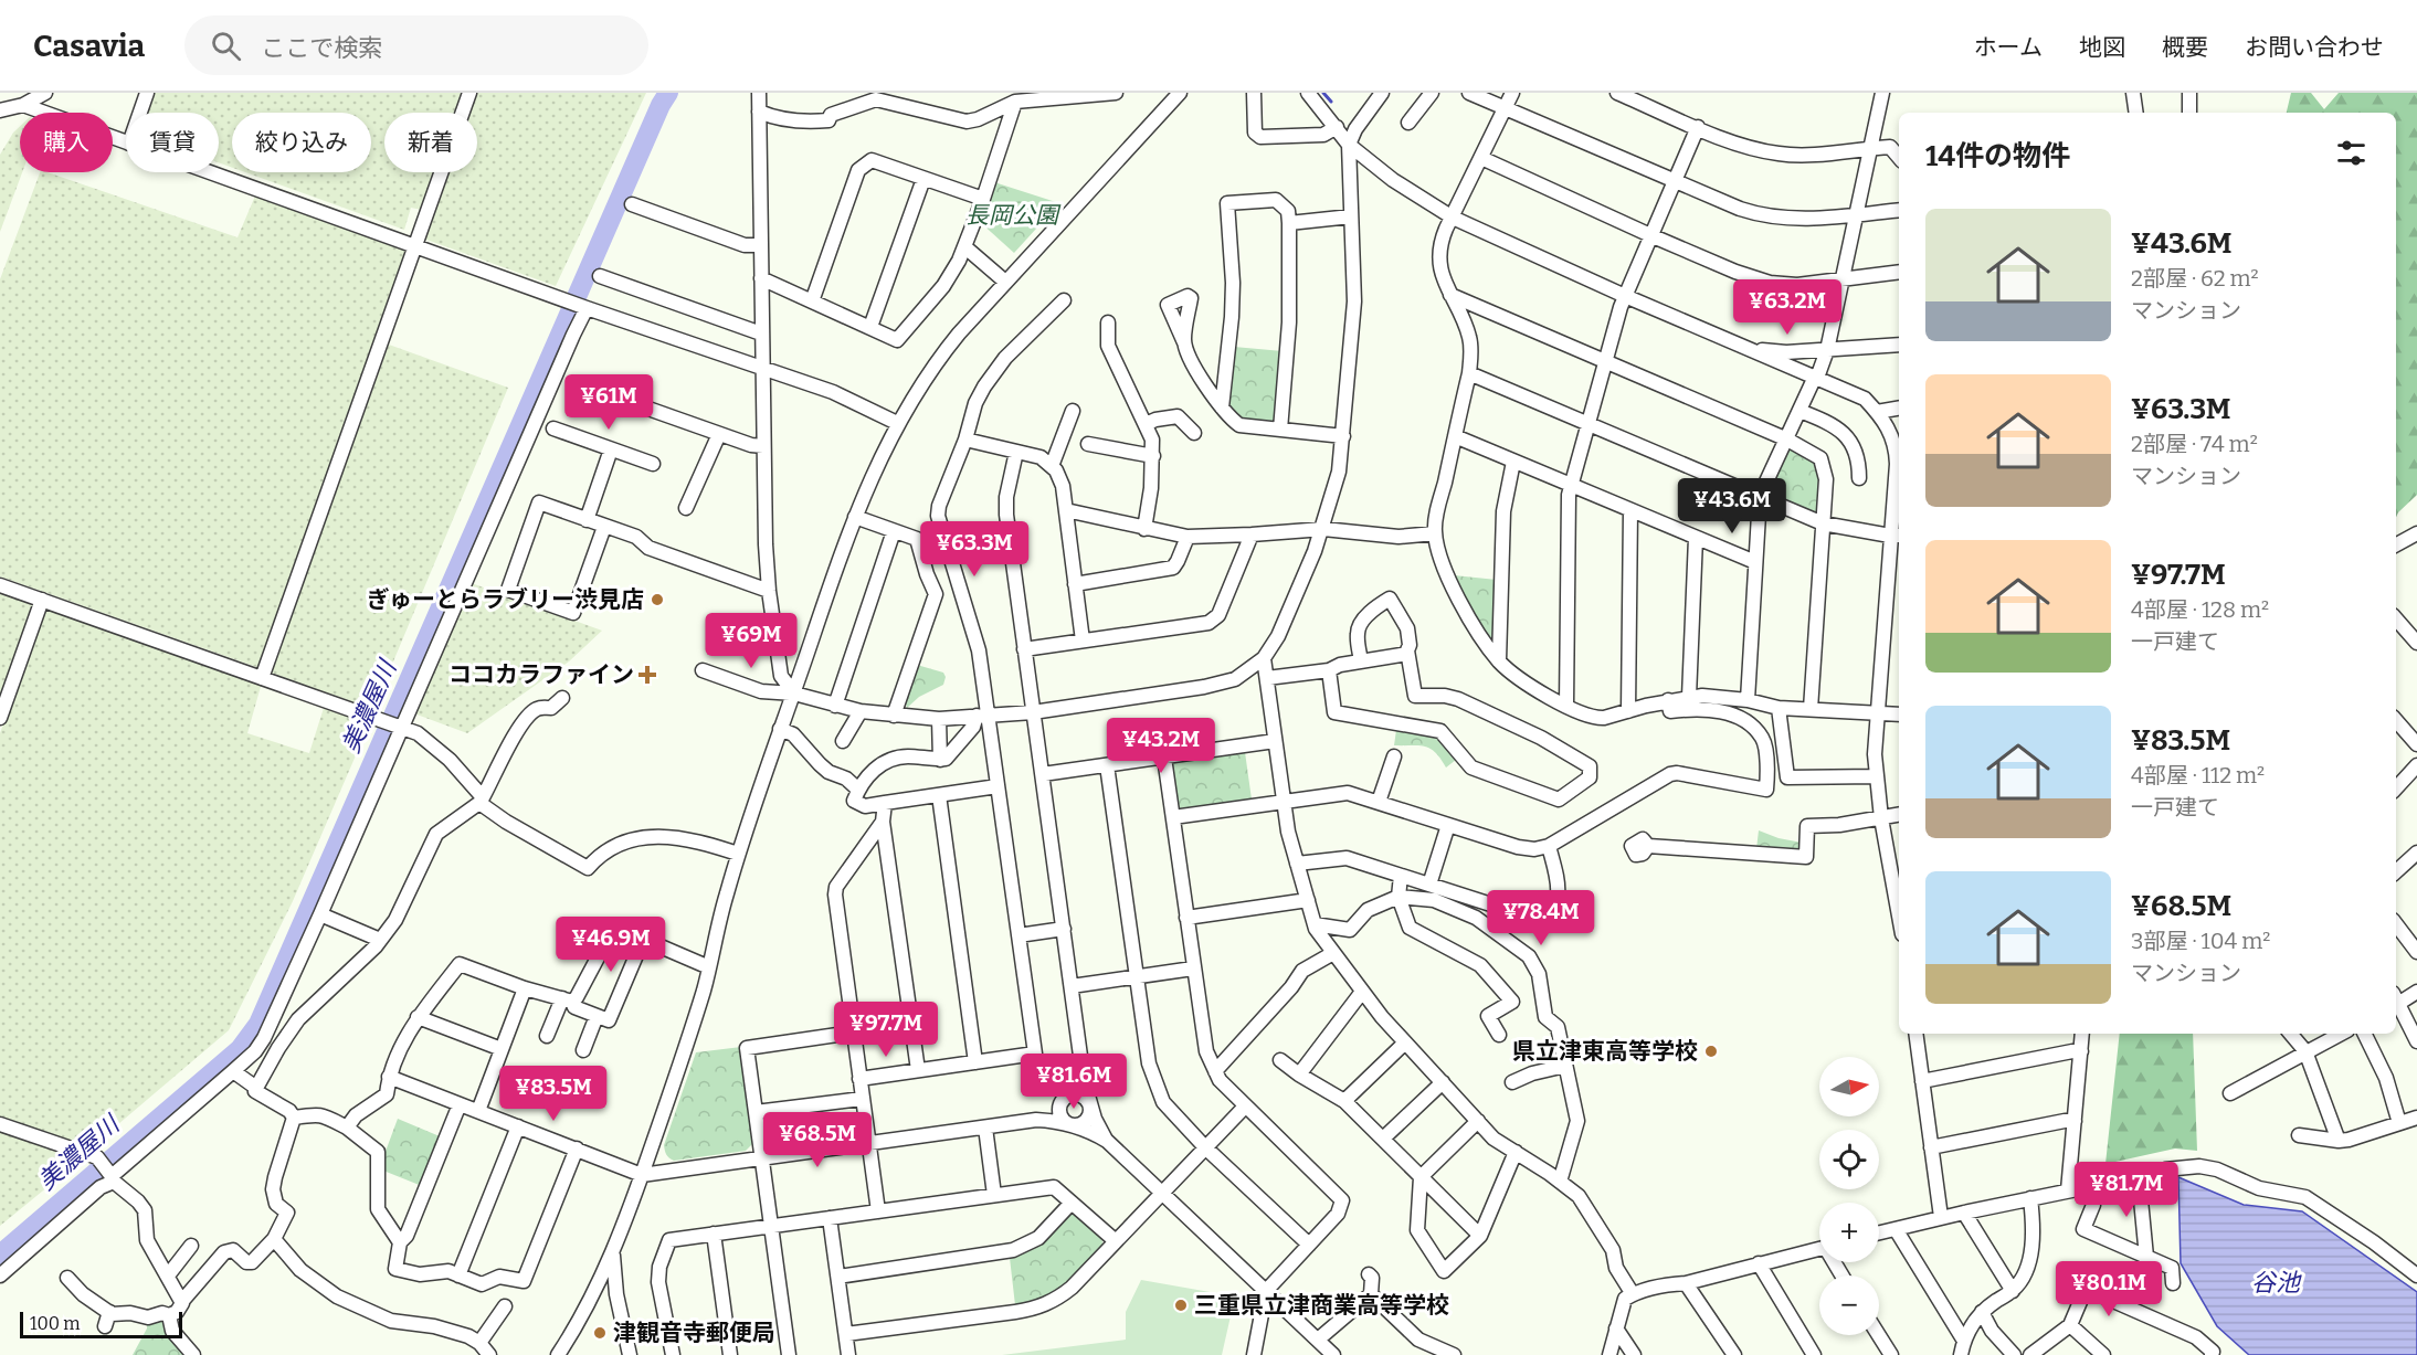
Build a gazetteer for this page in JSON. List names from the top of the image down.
{
  "water": ["美濃屋川", "谷池"],
  "parks": ["長岡公園"],
  "places": {
    "other": [
      "ぎゅーとらラブリー渋見店",
      "県立津東高等学校",
      "三重県立津商業高等学校",
      "津観音寺郵便局"
    ],
    "health": ["ココカラファイン"]
  },
  "scale_bar": "100 m",
  "north": "right",
  "page": {
    "header": "Casavia",
    "search": "ここで検索",
    "nav": [
      "ホーム",
      "地図",
      "概要",
      "お問い合わせ"
    ],
    "chip": [
      "購入",
      "賃貸",
      "絞り込み",
      "新着"
    ],
    "heading": "14件の物件",
    "list": [
      {
        "name": "¥43.6M",
        "note": "2部屋 · 62 m² · マンション"
      },
      {
        "name": "¥63.3M",
        "note": "2部屋 · 74 m² · マンション"
      },
      {
        "name": "¥97.7M",
        "note": "4部屋 · 128 m² · 一戸建て"
      },
      {
        "name": "¥83.5M",
        "note": "4部屋 · 112 m² · 一戸建て"
      },
      {
        "name": "¥68.5M",
        "note": "3部屋 · 104 m² · マンション"
      }
    ],
    "price": [
      "¥63.2M",
      "¥61M",
      "¥43.6M",
      "¥63.3M",
      "¥69M",
      "¥43.2M",
      "¥78.4M",
      "¥46.9M",
      "¥97.7M",
      "¥81.6M",
      "¥83.5M",
      "¥68.5M",
      "¥81.7M",
      "¥80.1M"
    ],
    "map_buttons": ["+", "−"],
    "scale": "100 m"
  }
}
